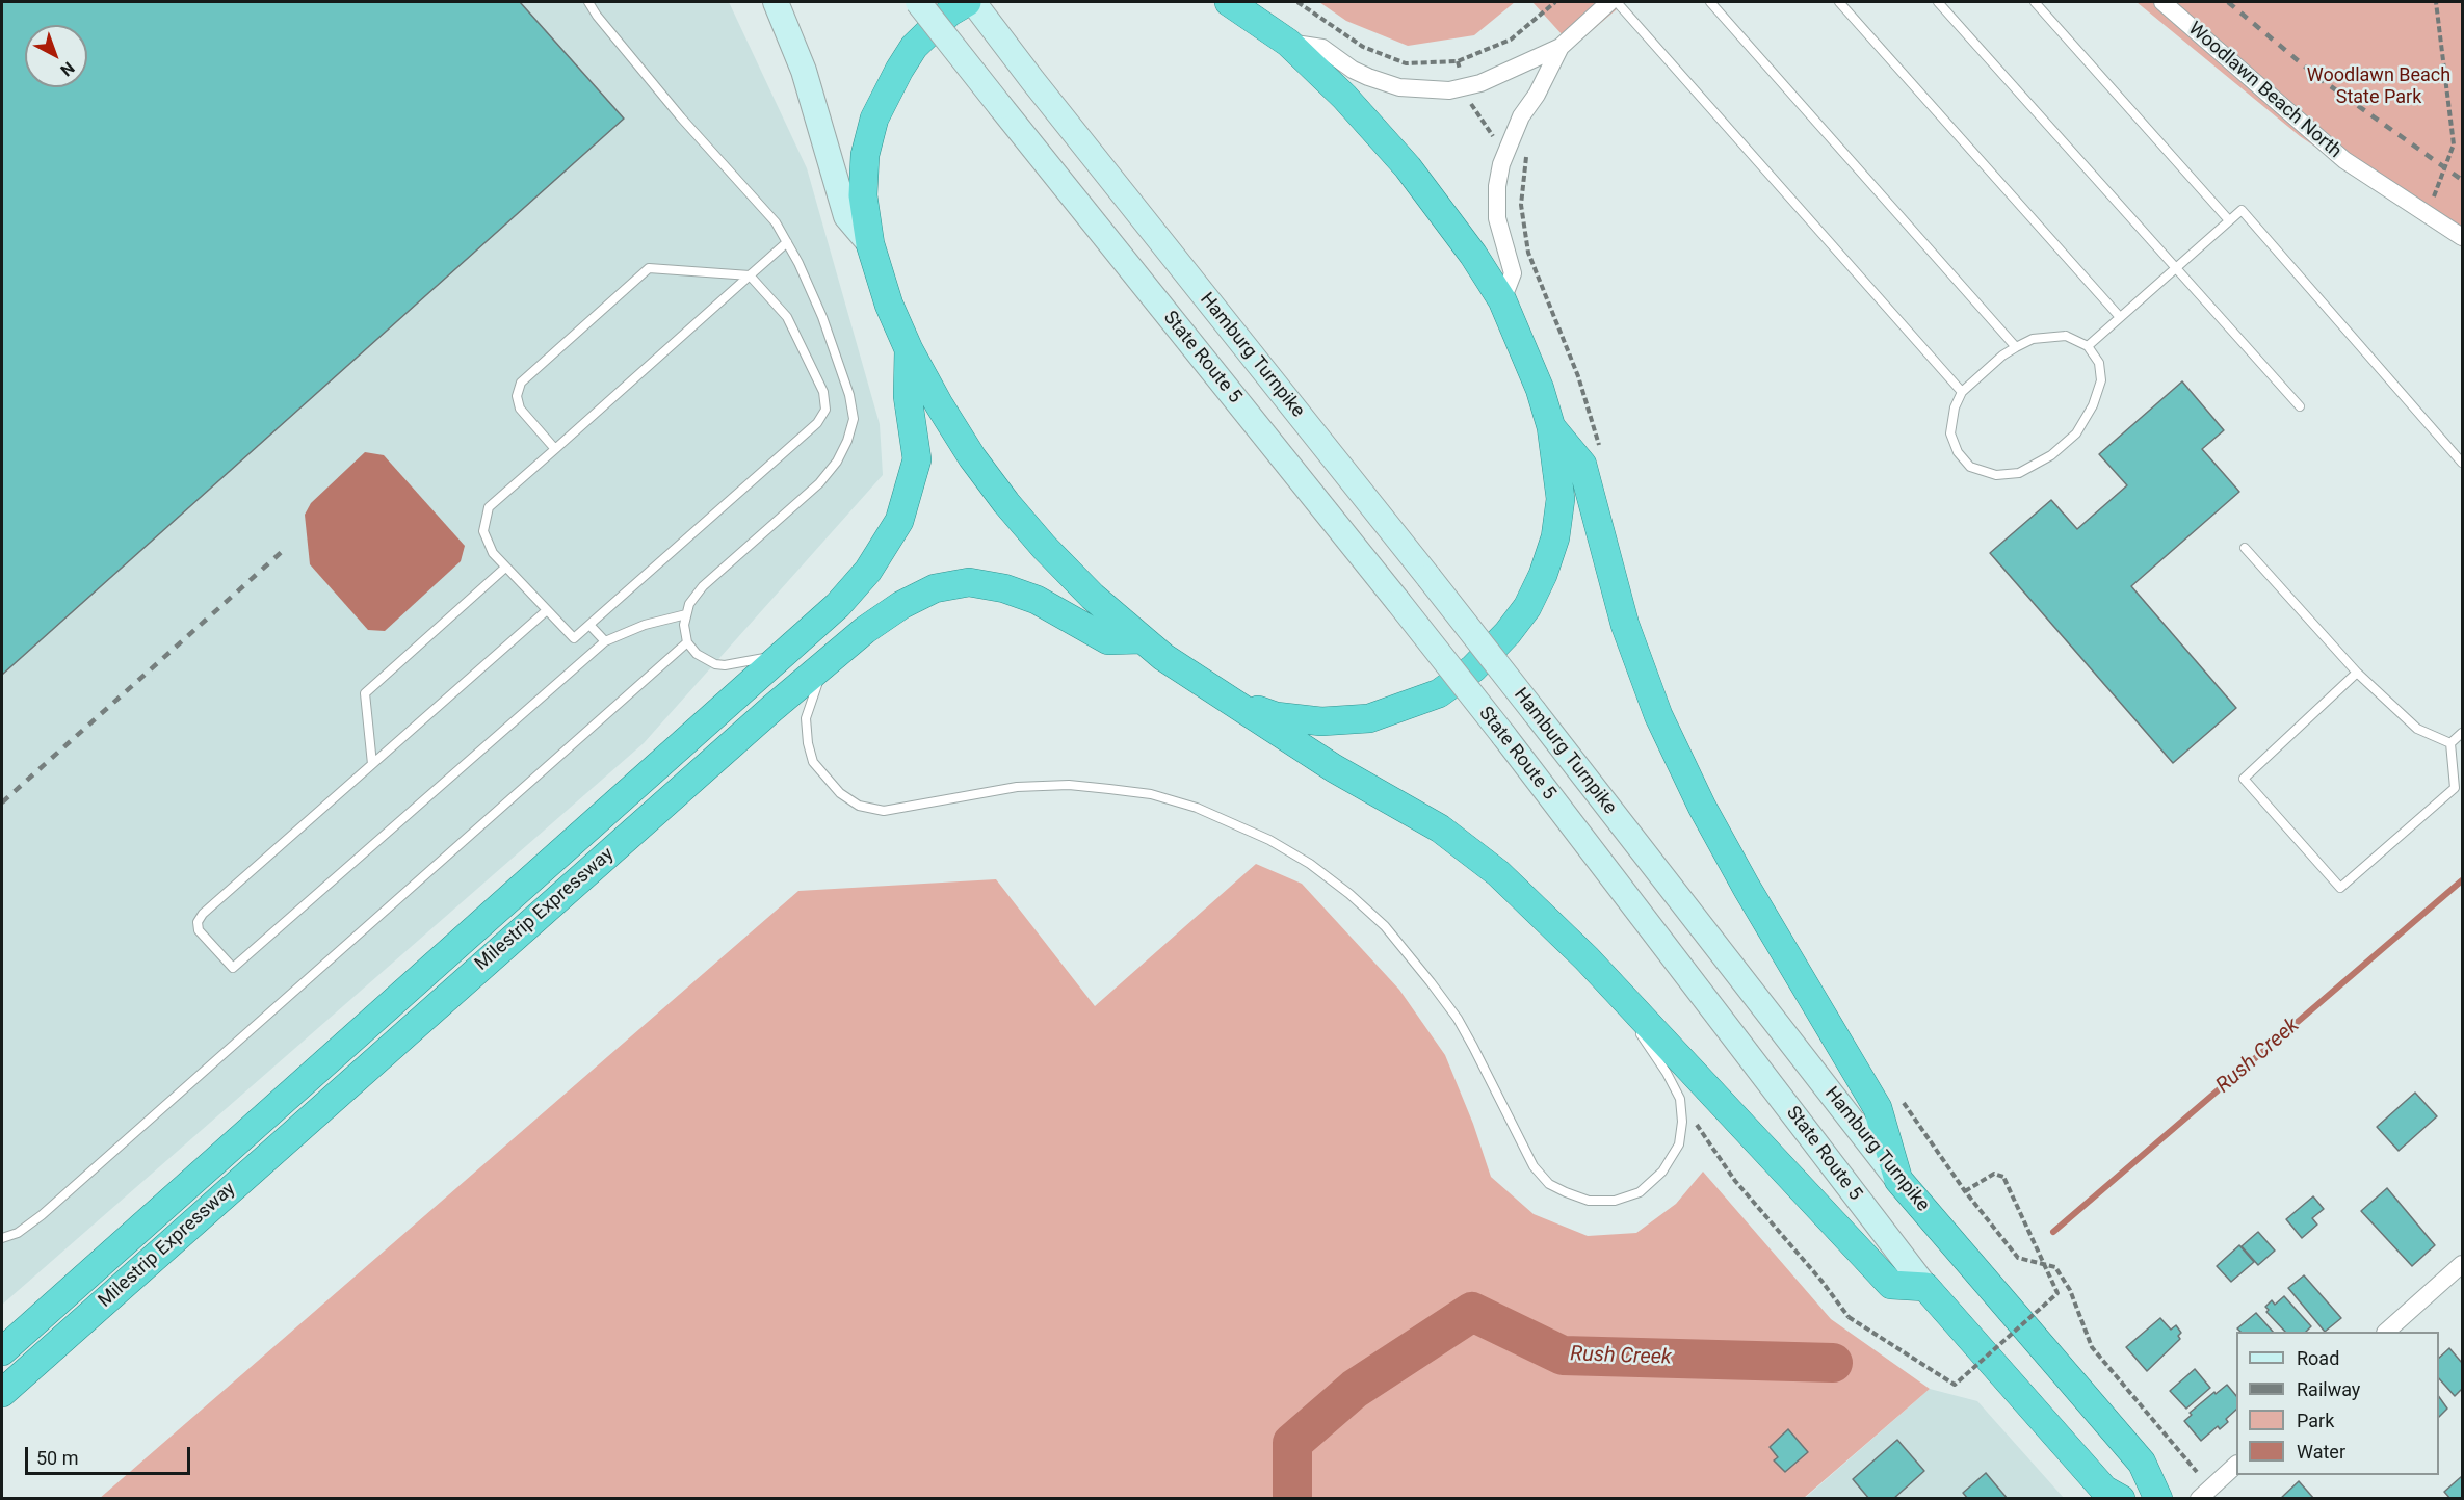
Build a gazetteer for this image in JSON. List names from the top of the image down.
{
  "streets": {
    "highway": ["Hamburg Turnpike", "State Route 5", "Milestrip Expressway"],
    "street": ["Woodlawn Beach North"]
  },
  "water": ["Rush Creek"],
  "parks": ["Woodlawn Beach State Park"],
  "legend": [
    "Road",
    "Railway",
    "Park",
    "Water"
  ],
  "scale_bar": "50 m",
  "north": "bottom right"
}
